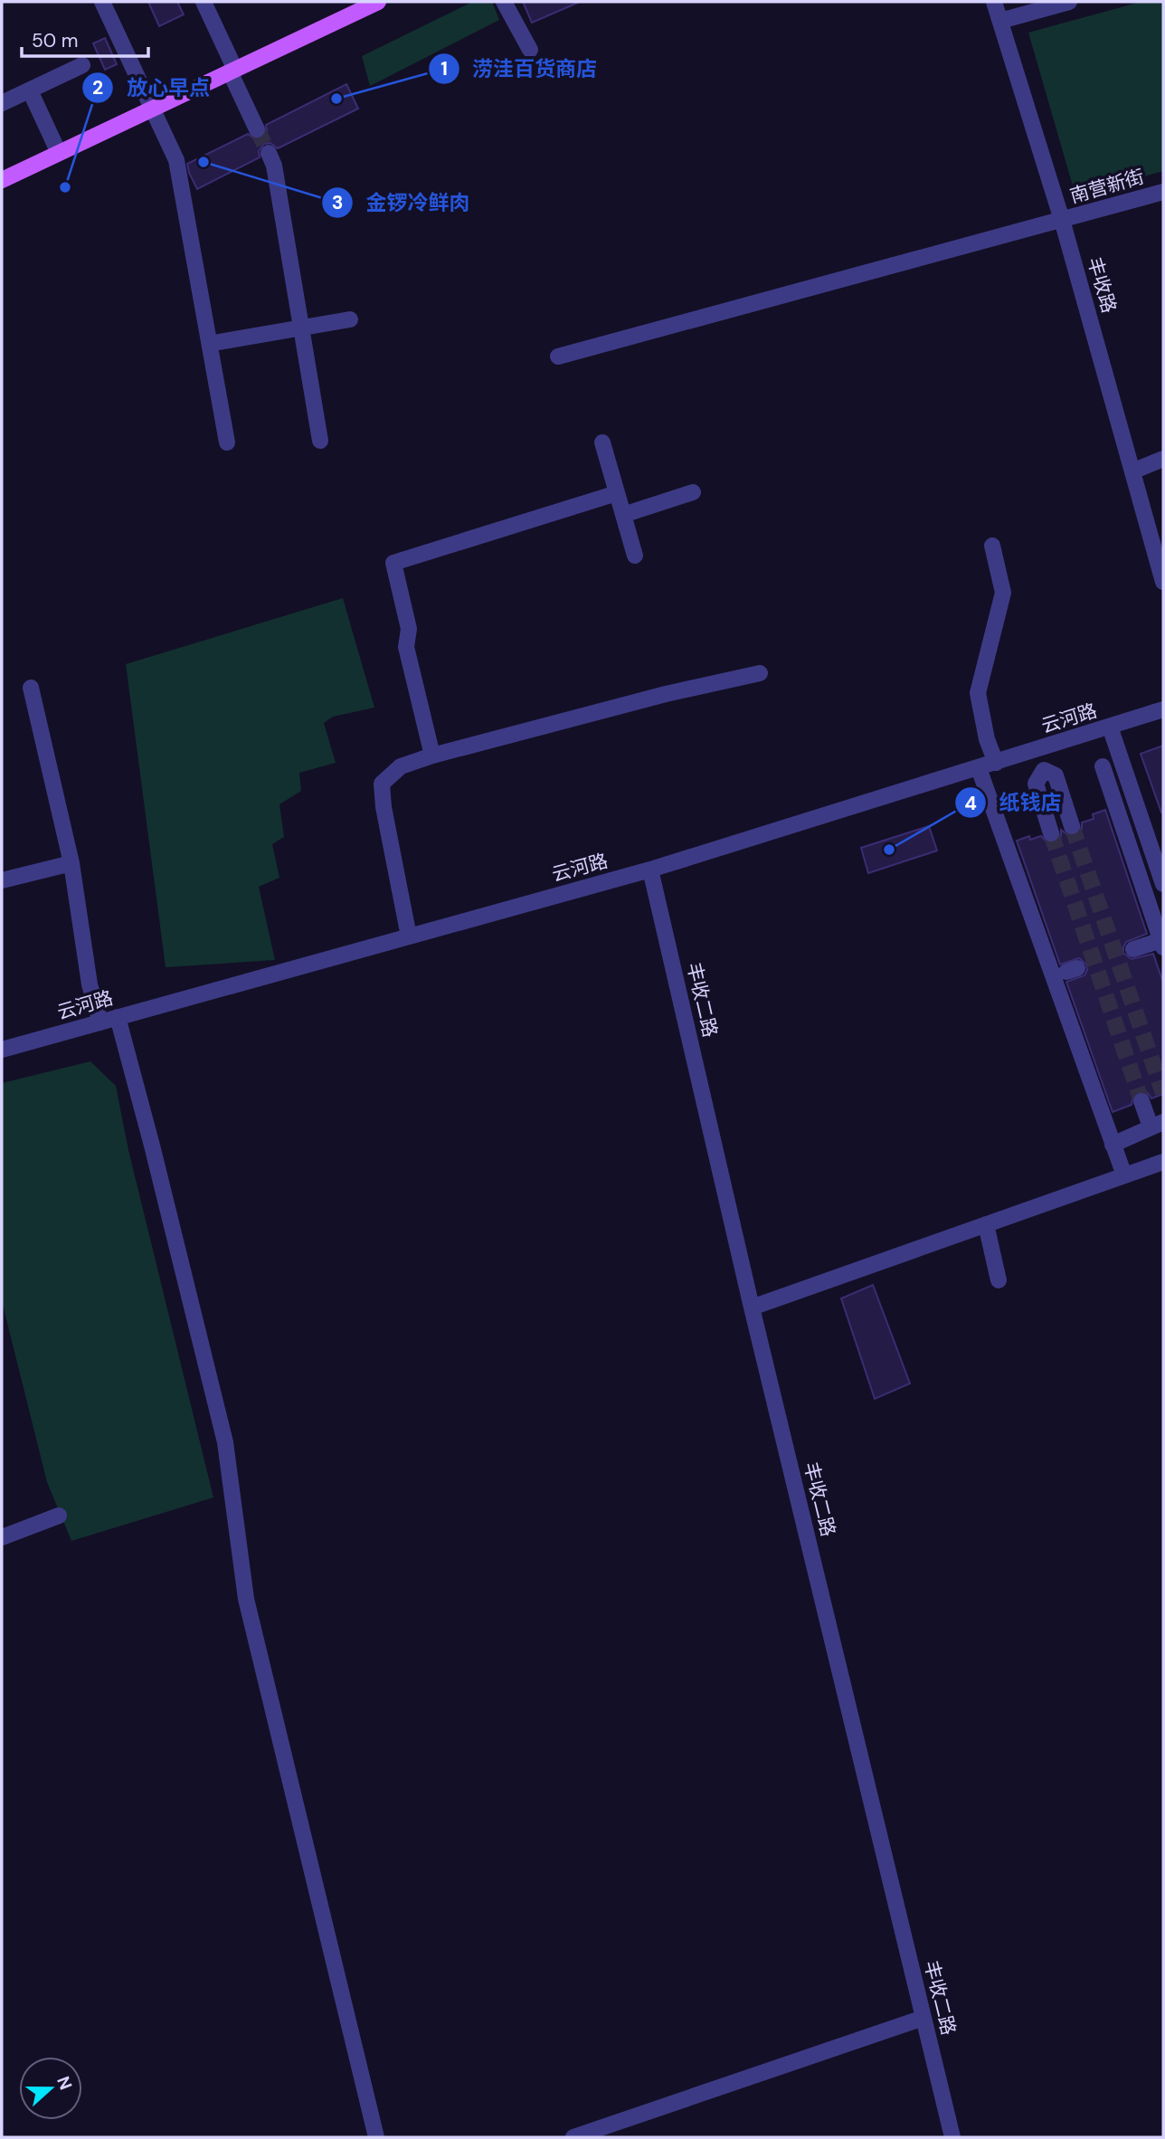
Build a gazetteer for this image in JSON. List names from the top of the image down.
{
  "streets": {
    "street": [
      "南营新街",
      "丰收路",
      "云河路",
      "丰收二路"
    ]
  },
  "crossings": [
    ["南营新街", "丰收路"],
    ["云河路", "丰收二路"]
  ],
  "places": [
    "涝洼百货商店",
    "金锣冷鲜肉",
    "放心早点",
    "纸钱店"
  ],
  "scale_bar": "50 m",
  "north": "right"
}
